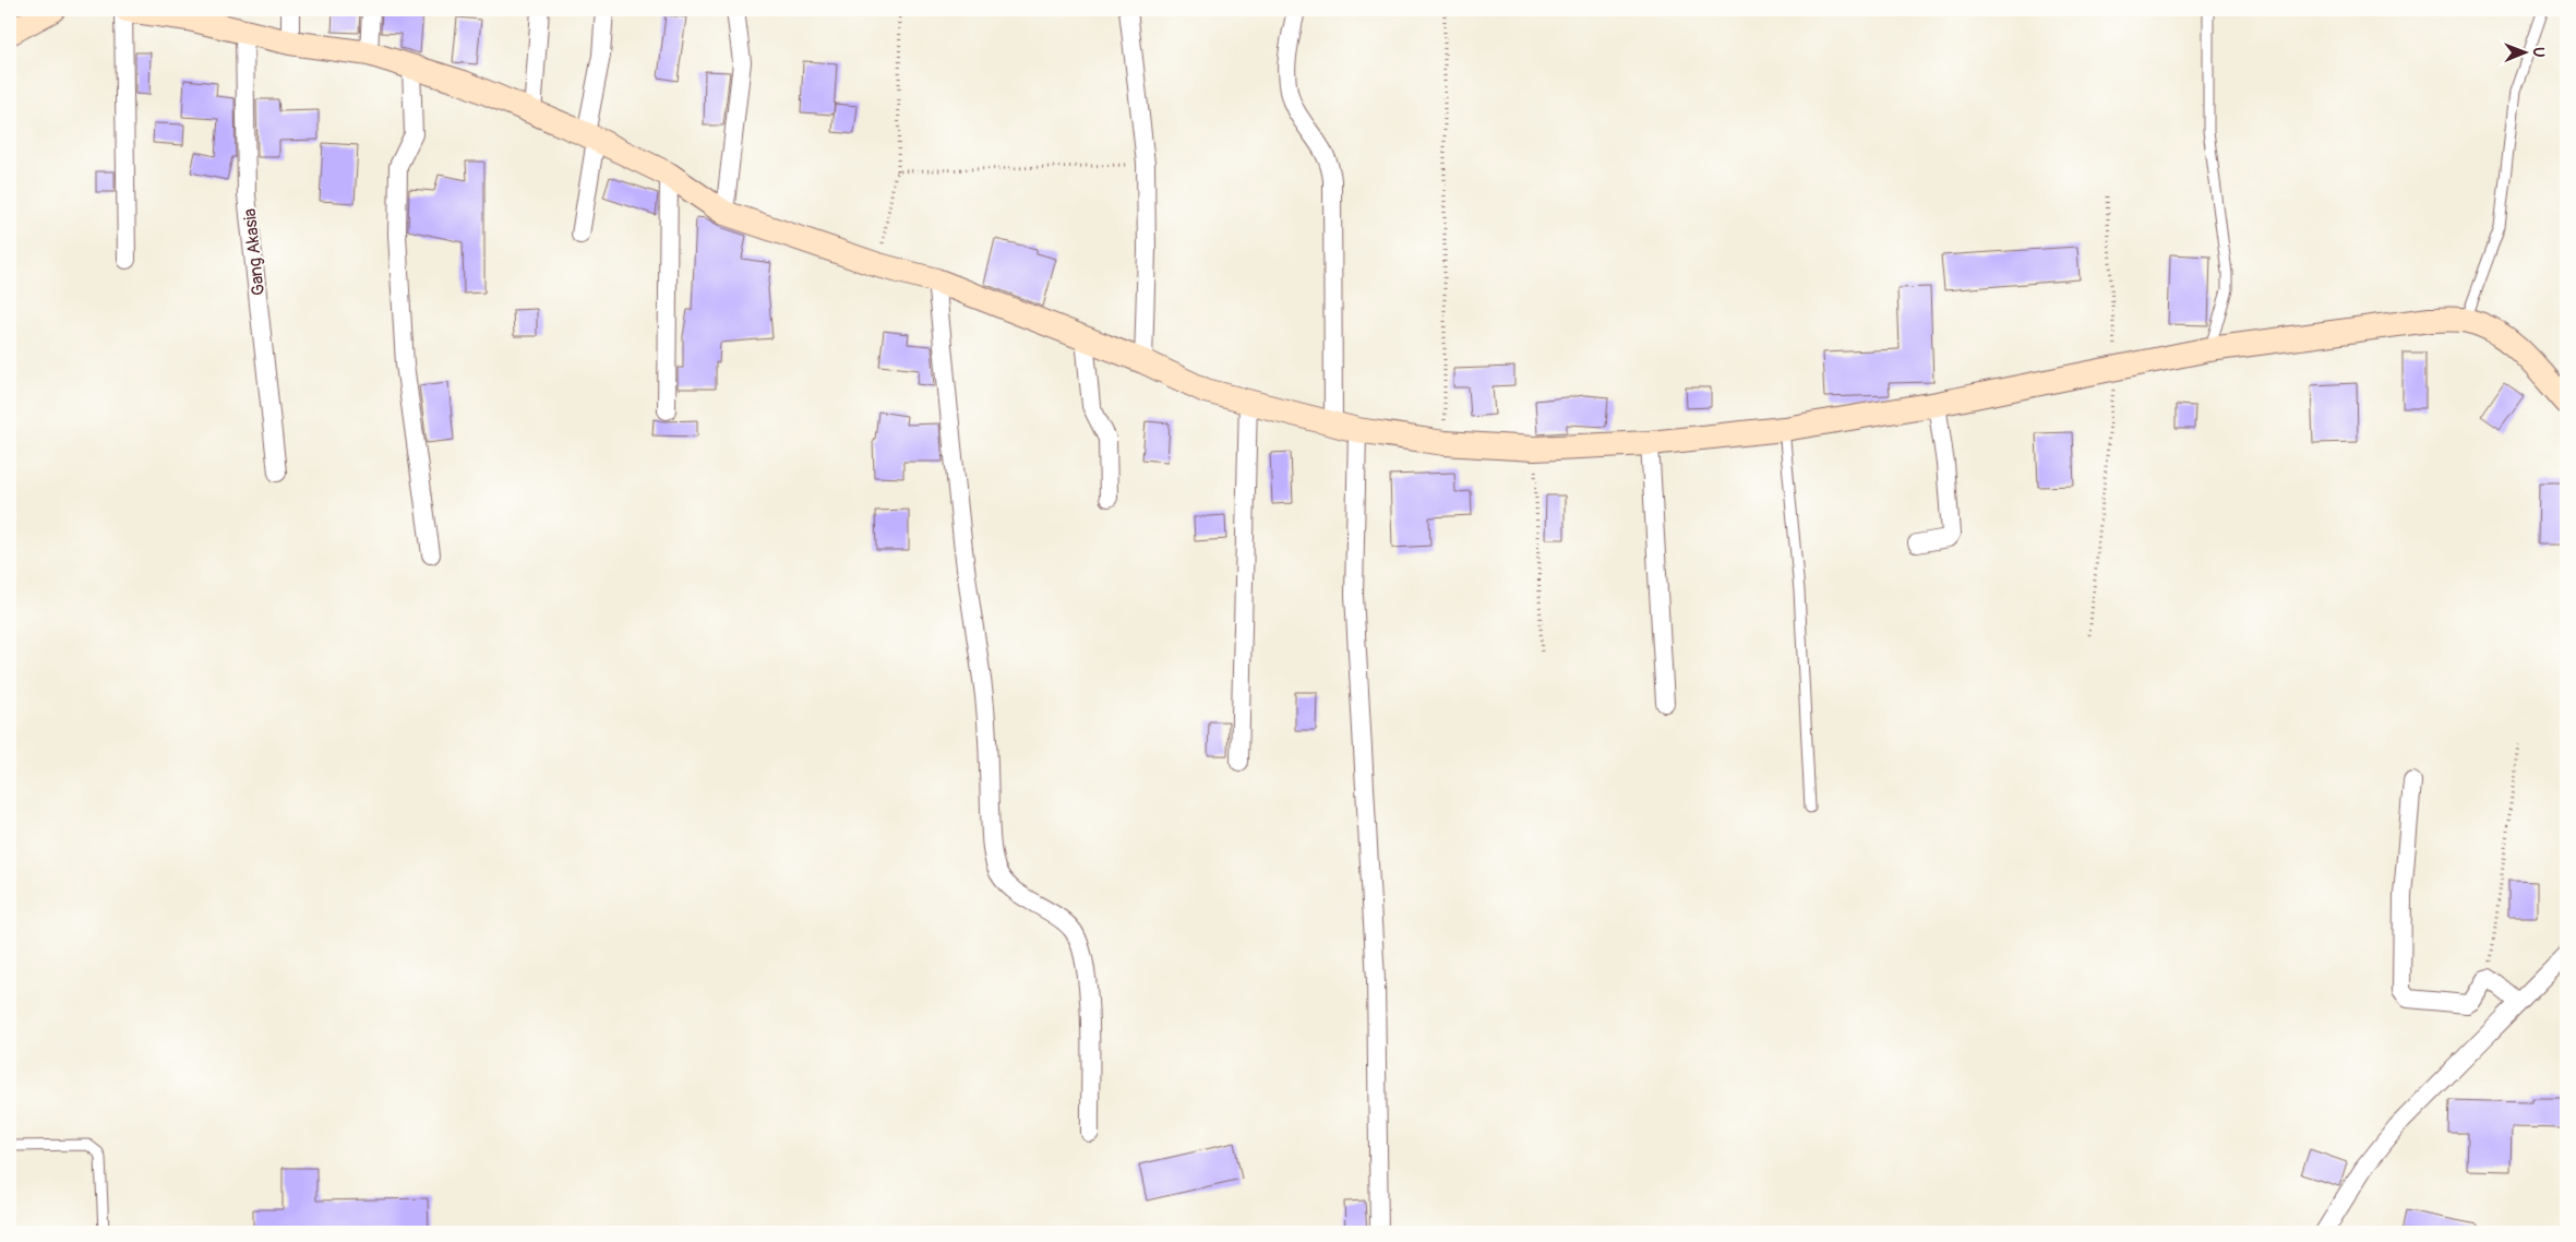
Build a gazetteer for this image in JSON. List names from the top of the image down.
{
  "streets": {
    "street": ["Gang Akasia"]
  },
  "north": "right"
}
